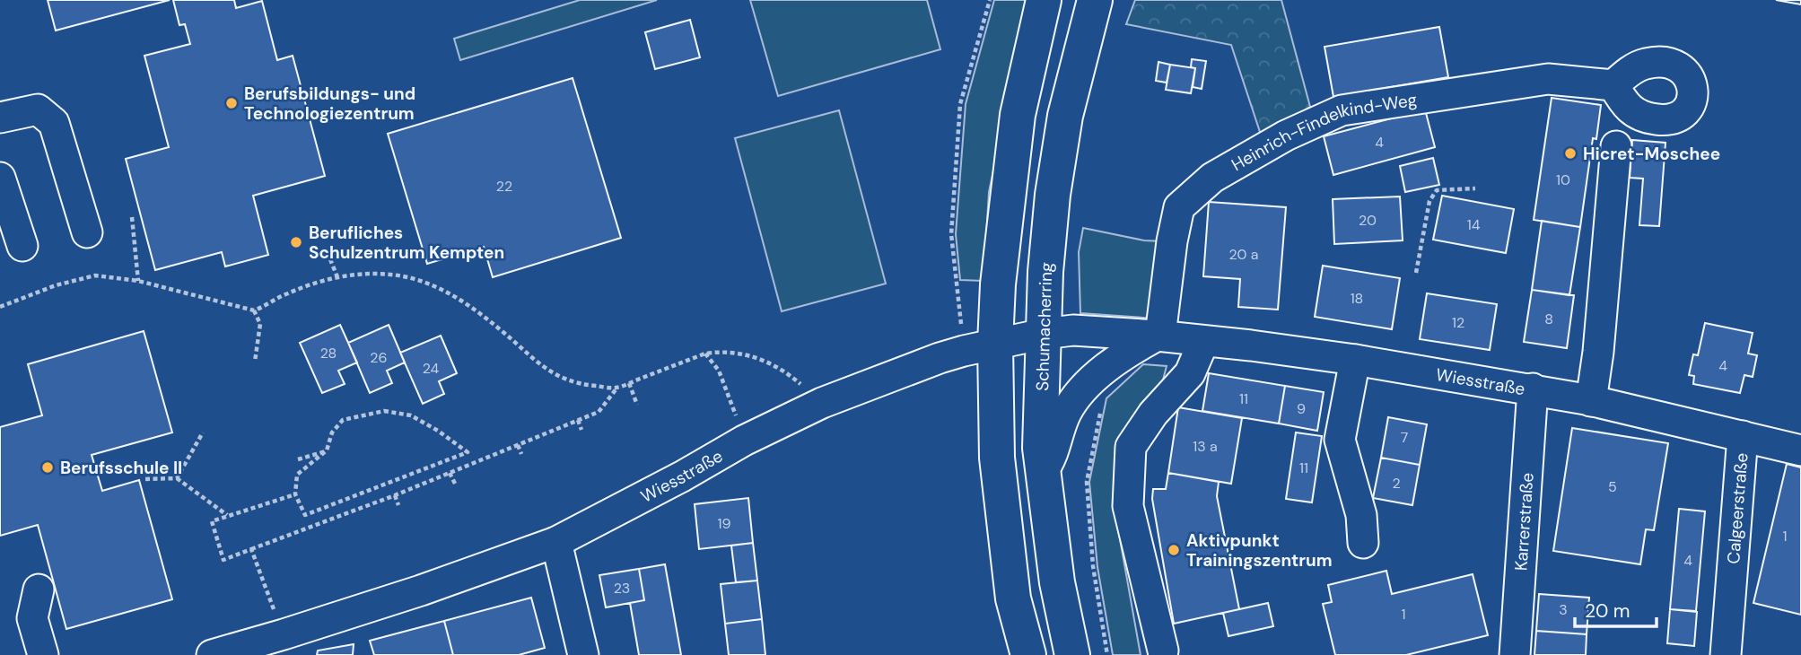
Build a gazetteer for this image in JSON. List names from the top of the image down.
{
  "streets": {
    "main road": ["Schumacherring"],
    "street": [
      "Heinrich-Findelkind-Weg",
      "Wiesstraße",
      "Calgeerstraße",
      "Karrerstraße"
    ]
  },
  "crossings": [
    ["Heinrich-Findelkind-Weg", "Wiesstraße"],
    ["Schumacherring", "Wiesstraße"],
    ["Wiesstraße", "Calgeerstraße"],
    ["Wiesstraße", "Karrerstraße"]
  ],
  "places": [
    "Berufsbildungs- und Technologiezentrum",
    "Hicret-Moschee",
    "Berufliches Schulzentrum Kempten",
    "Berufsschule II",
    "Aktivpunkt Trainingszentrum"
  ],
  "house_numbers": [
    "4",
    "10",
    "22",
    "20",
    "14",
    "20 a",
    "18",
    "8",
    "12",
    "28",
    "26",
    "4",
    "24",
    "11",
    "9",
    "7",
    "13 a",
    "11",
    "2",
    "5",
    "19",
    "1",
    "4",
    "23",
    "3",
    "1"
  ],
  "scale_bar": "20 m"
}
